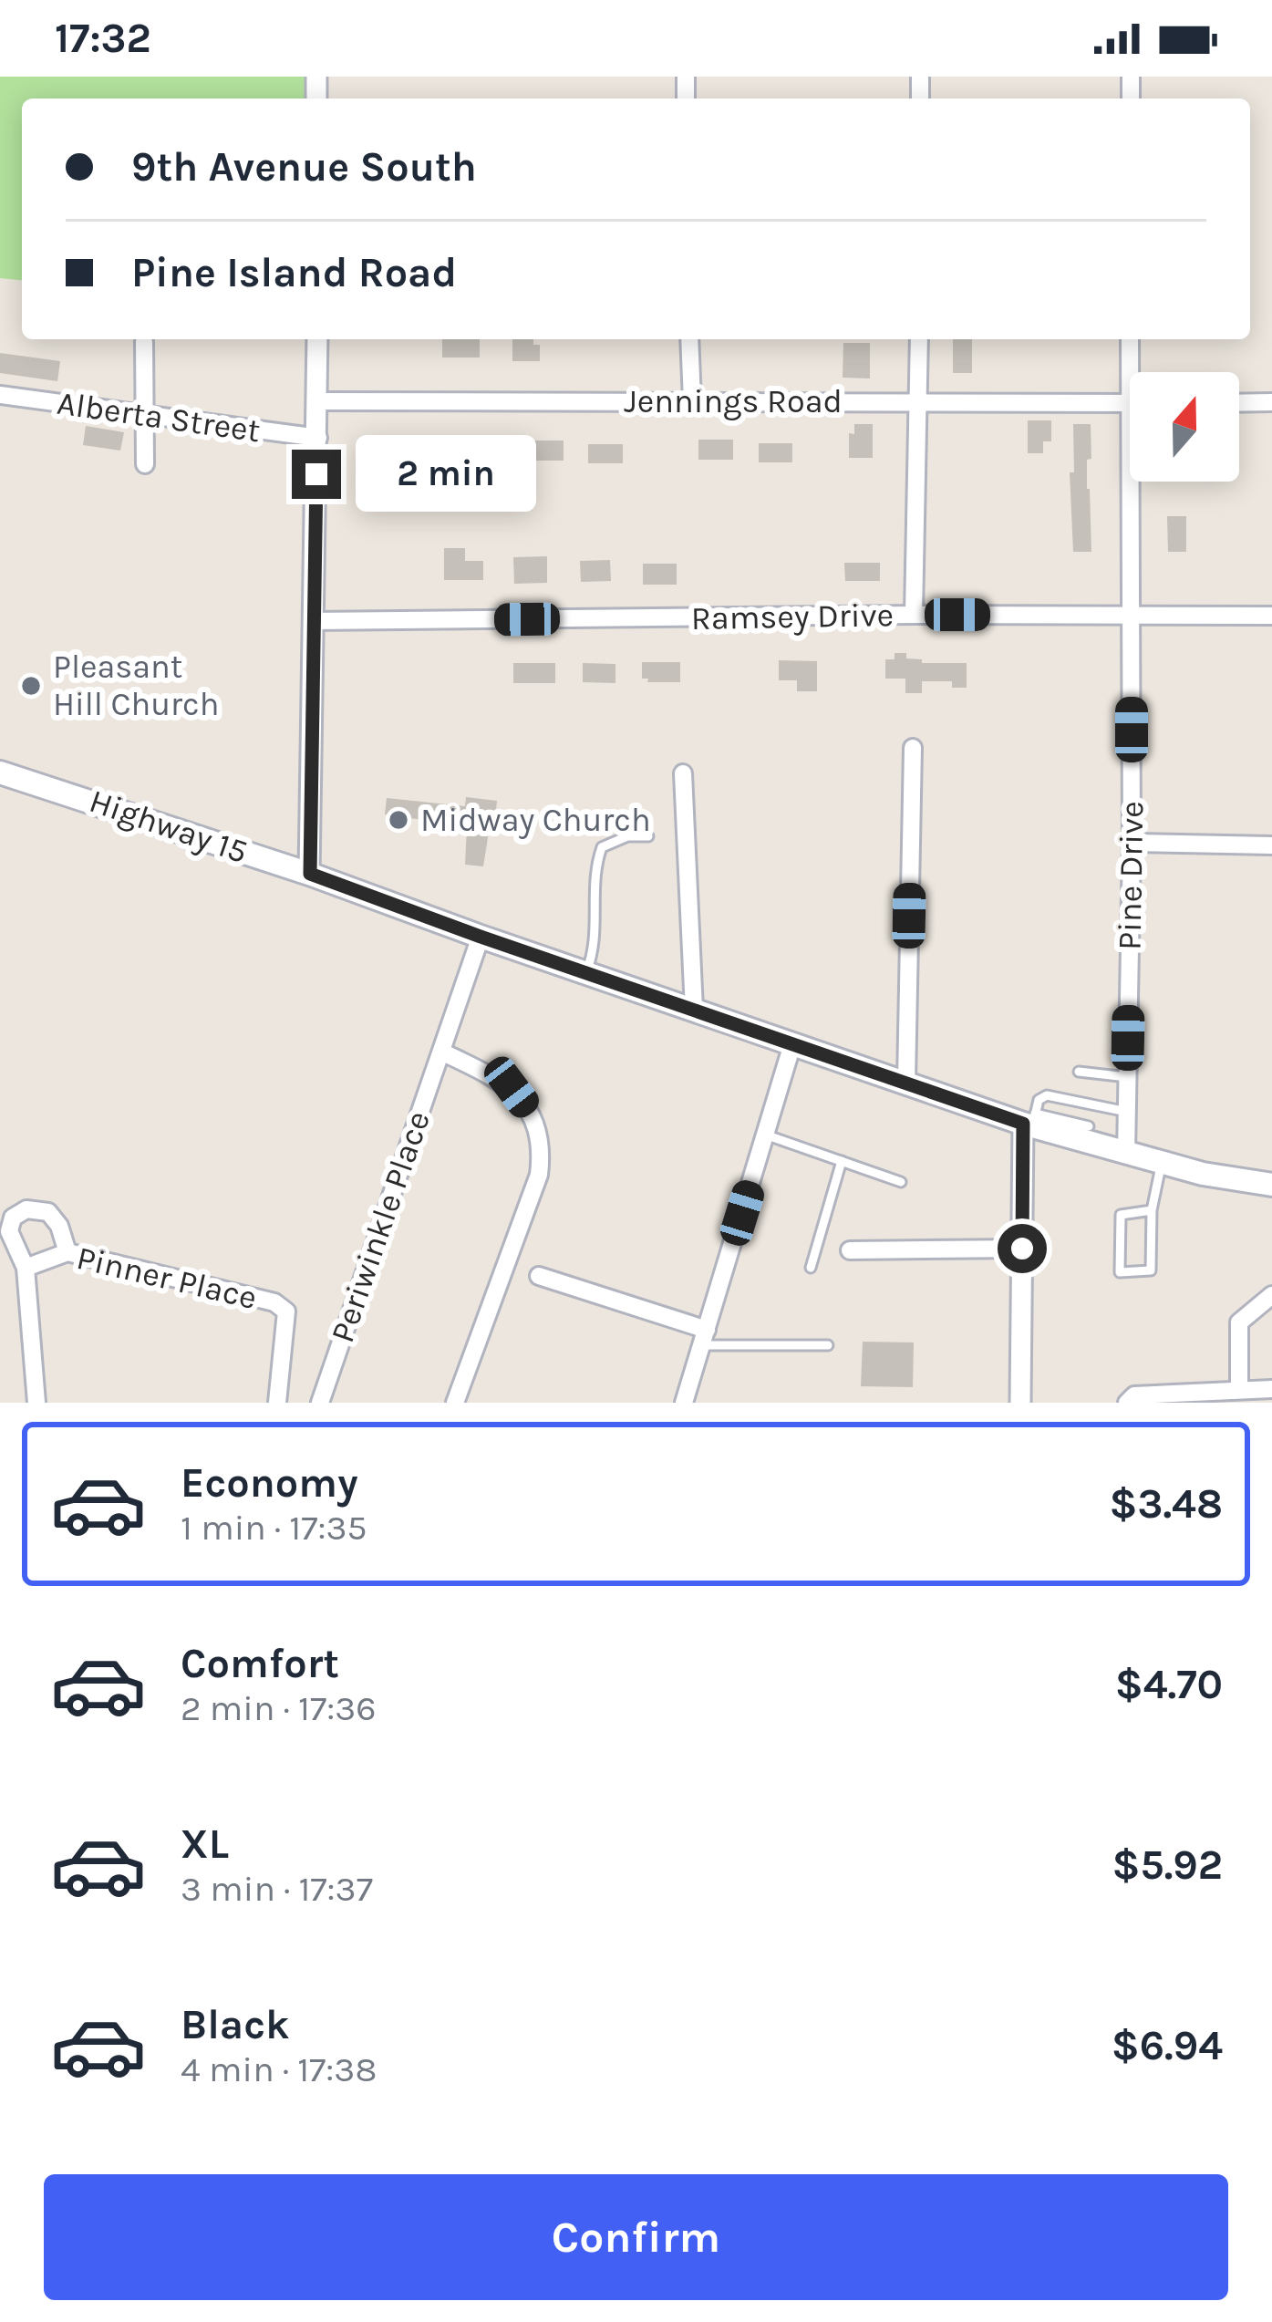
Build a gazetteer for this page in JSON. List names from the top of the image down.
{
  "streets": {
    "main road": ["Highway 15"],
    "street": [
      "Jennings Road",
      "Alberta Street",
      "Ramsey Drive",
      "Pine Drive",
      "Periwinkle Place",
      "Pinner Place"
    ]
  },
  "crossings": [
    ["Ramsey Drive", "Pine Drive"],
    ["Highway 15", "Pine Drive"],
    ["Highway 15", "Periwinkle Place"]
  ],
  "places": ["Pleasant Hill Church", "Midway Church"],
  "north": "top",
  "page": {
    "status": "17:32",
    "banner": ["9th Avenue South", "Pine Island Road"],
    "bubble": "2 min",
    "list": [
      {
        "name": "Economy",
        "note": "1 min · 17:35",
        "value": "$3.48"
      },
      {
        "name": "Comfort",
        "note": "2 min · 17:36",
        "value": "$4.70"
      },
      {
        "name": "XL",
        "note": "3 min · 17:37",
        "value": "$5.92"
      },
      {
        "name": "Black",
        "note": "4 min · 17:38",
        "value": "$6.94"
      }
    ],
    "buttons": "Confirm"
  }
}
